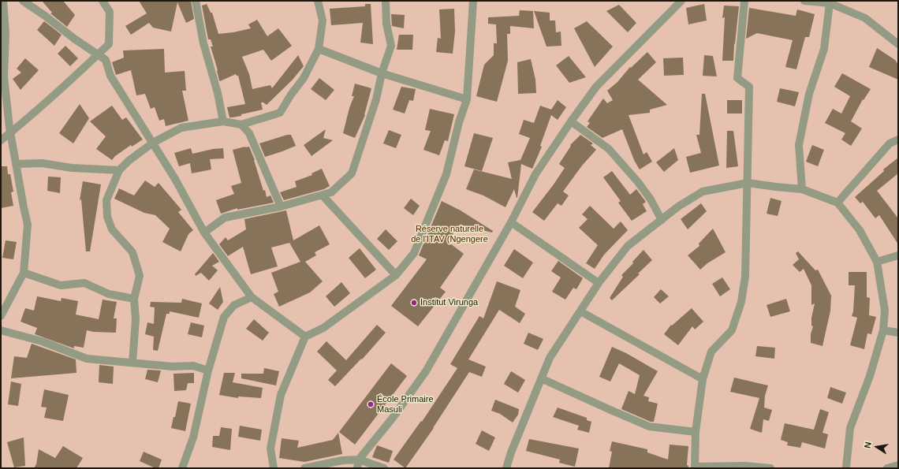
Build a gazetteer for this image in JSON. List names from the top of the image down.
{
  "parks": ["Réserve naturelle de l'ITAV (Ngengere"],
  "places": ["Institut Virunga", "École Primaire Masuli"],
  "north": "left"
}
